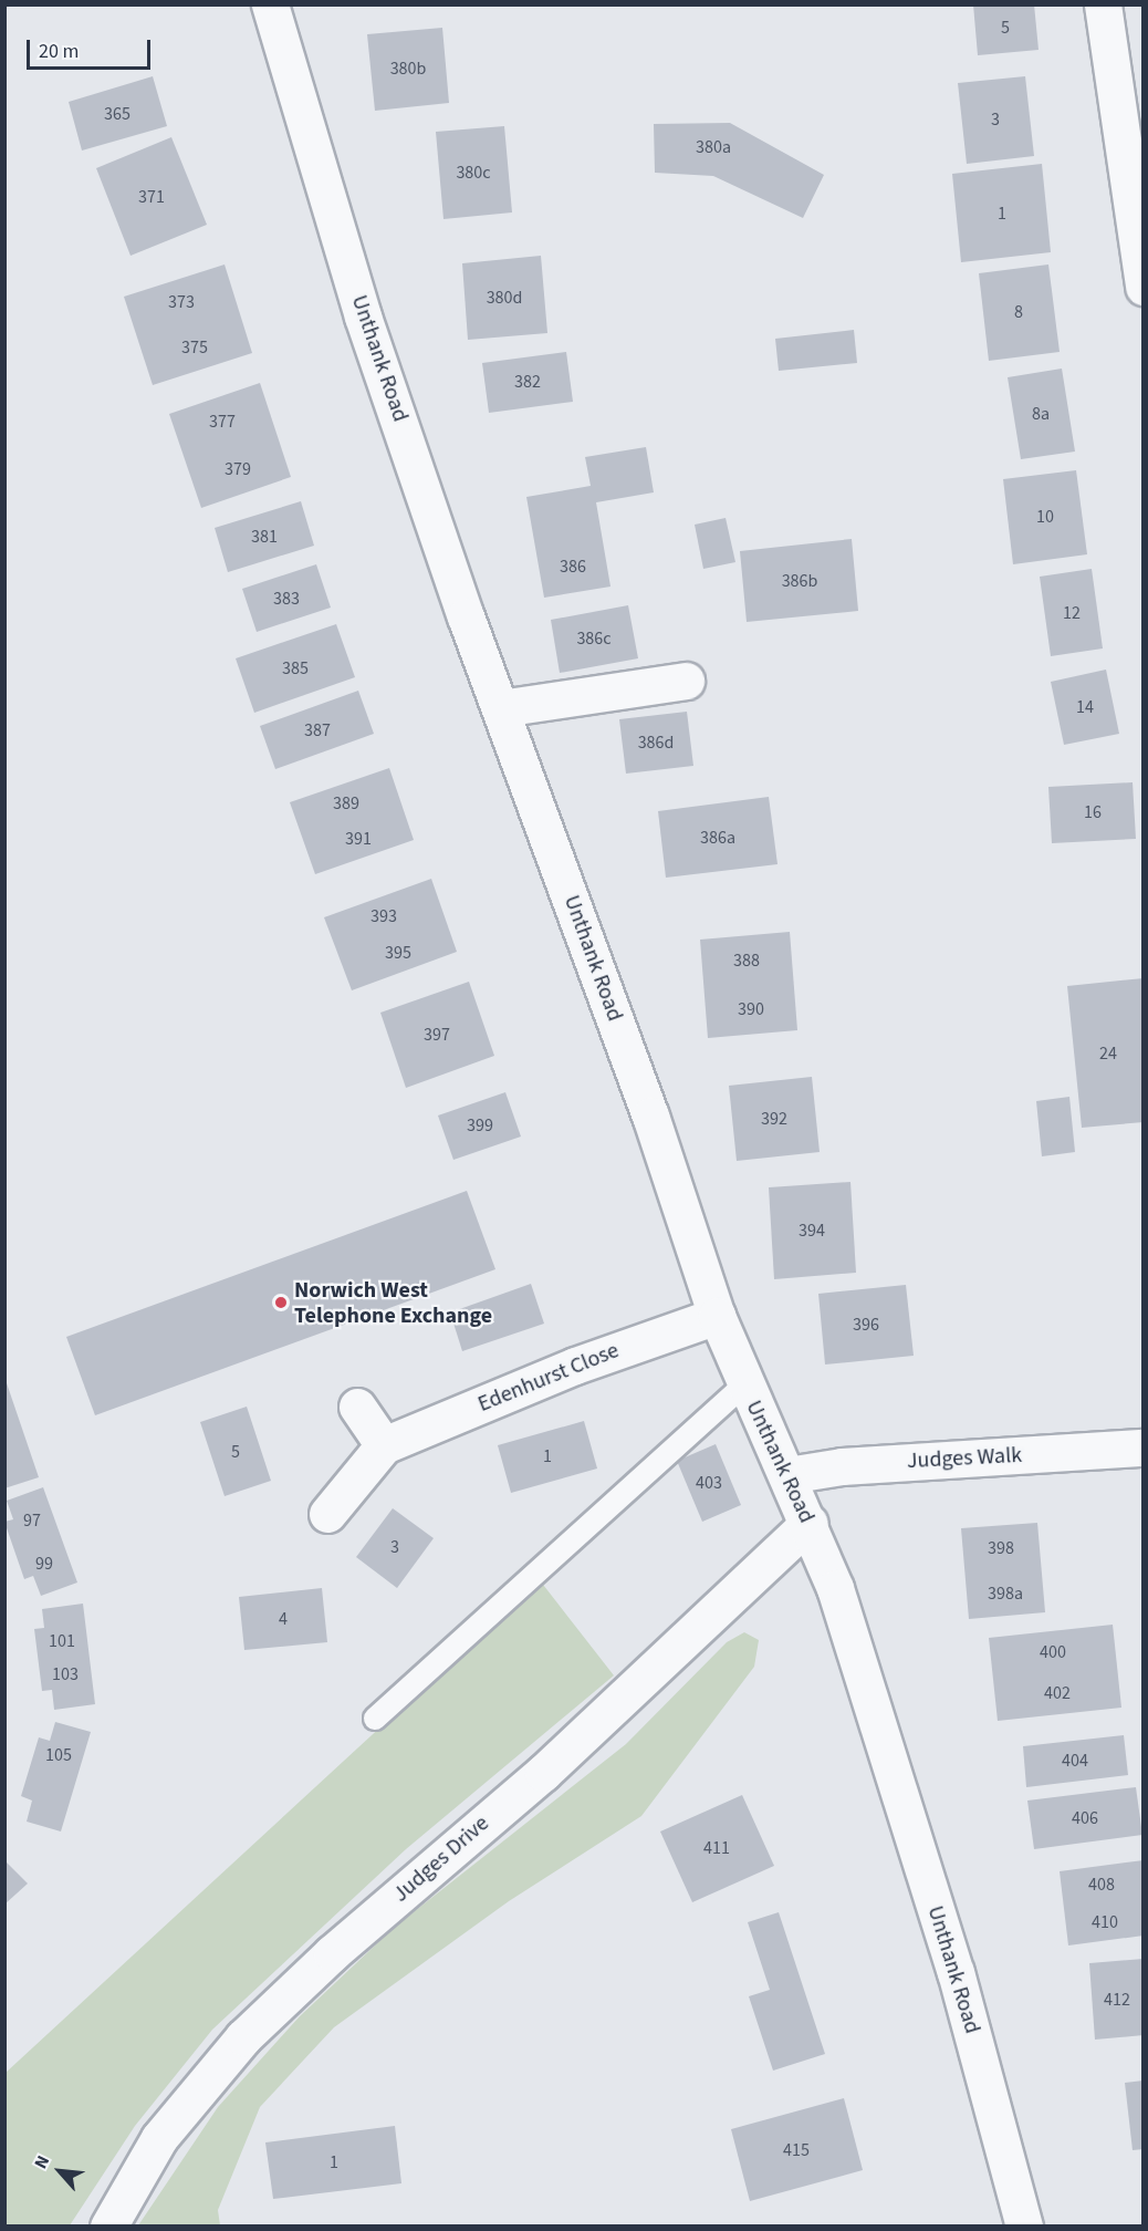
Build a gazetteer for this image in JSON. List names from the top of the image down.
{
  "streets": {
    "street": [
      "Unthank Road",
      "Edenhurst Close",
      "Judges Walk",
      "Judges Drive"
    ]
  },
  "crossings": [
    ["Unthank Road", "Edenhurst Close"],
    ["Unthank Road", "Judges Walk"],
    ["Unthank Road", "Judges Drive"]
  ],
  "places": ["Norwich West Telephone Exchange"],
  "house_numbers": [
    "5",
    "380b",
    "365",
    "3",
    "380a",
    "380c",
    "371",
    "1",
    "380d",
    "373",
    "8",
    "375",
    "382",
    "8a",
    "377",
    "379",
    "10",
    "381",
    "386",
    "386b",
    "383",
    "12",
    "386c",
    "385",
    "14",
    "387",
    "386d",
    "389",
    "16",
    "386a",
    "391",
    "393",
    "395",
    "388",
    "390",
    "397",
    "24",
    "392",
    "399",
    "394",
    "396",
    "5",
    "1",
    "403",
    "97",
    "3",
    "398",
    "99",
    "398a",
    "4",
    "101",
    "400",
    "103",
    "402",
    "105",
    "404",
    "406",
    "411",
    "408",
    "410",
    "412",
    "415",
    "1"
  ],
  "scale_bar": "20 m",
  "north": "top left"
}
